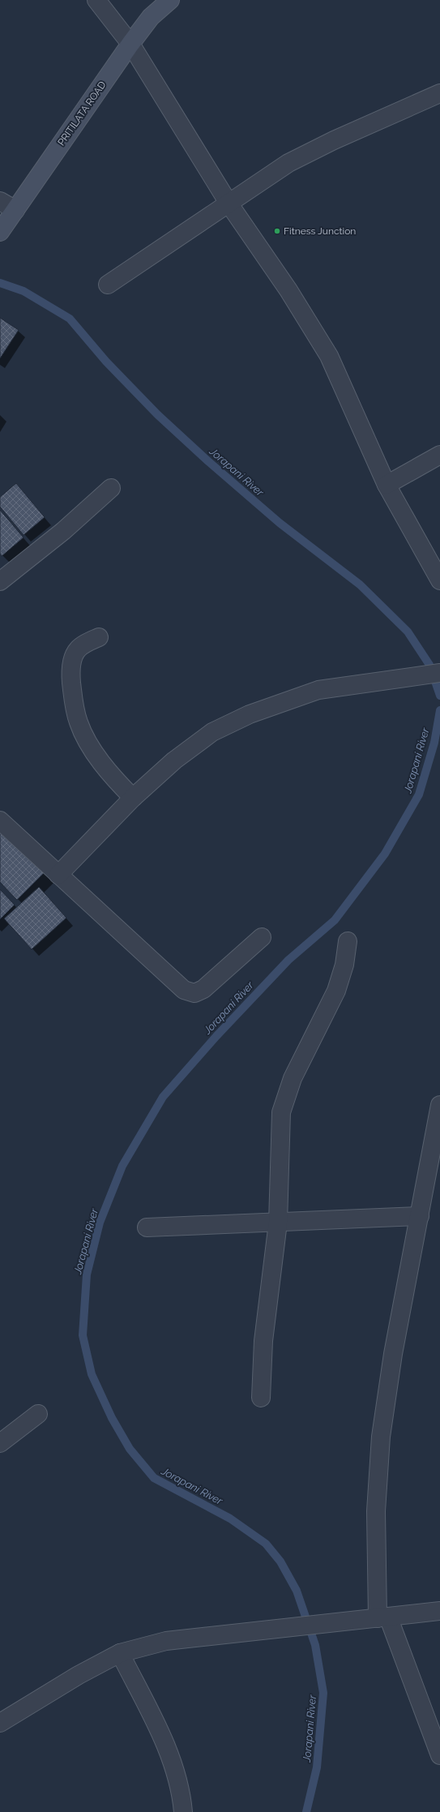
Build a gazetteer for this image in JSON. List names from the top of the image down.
{
  "streets": {
    "street": ["PRITILATA ROAD"]
  },
  "water": ["Jorapani River"],
  "places": ["Fitness Junction"]
}
